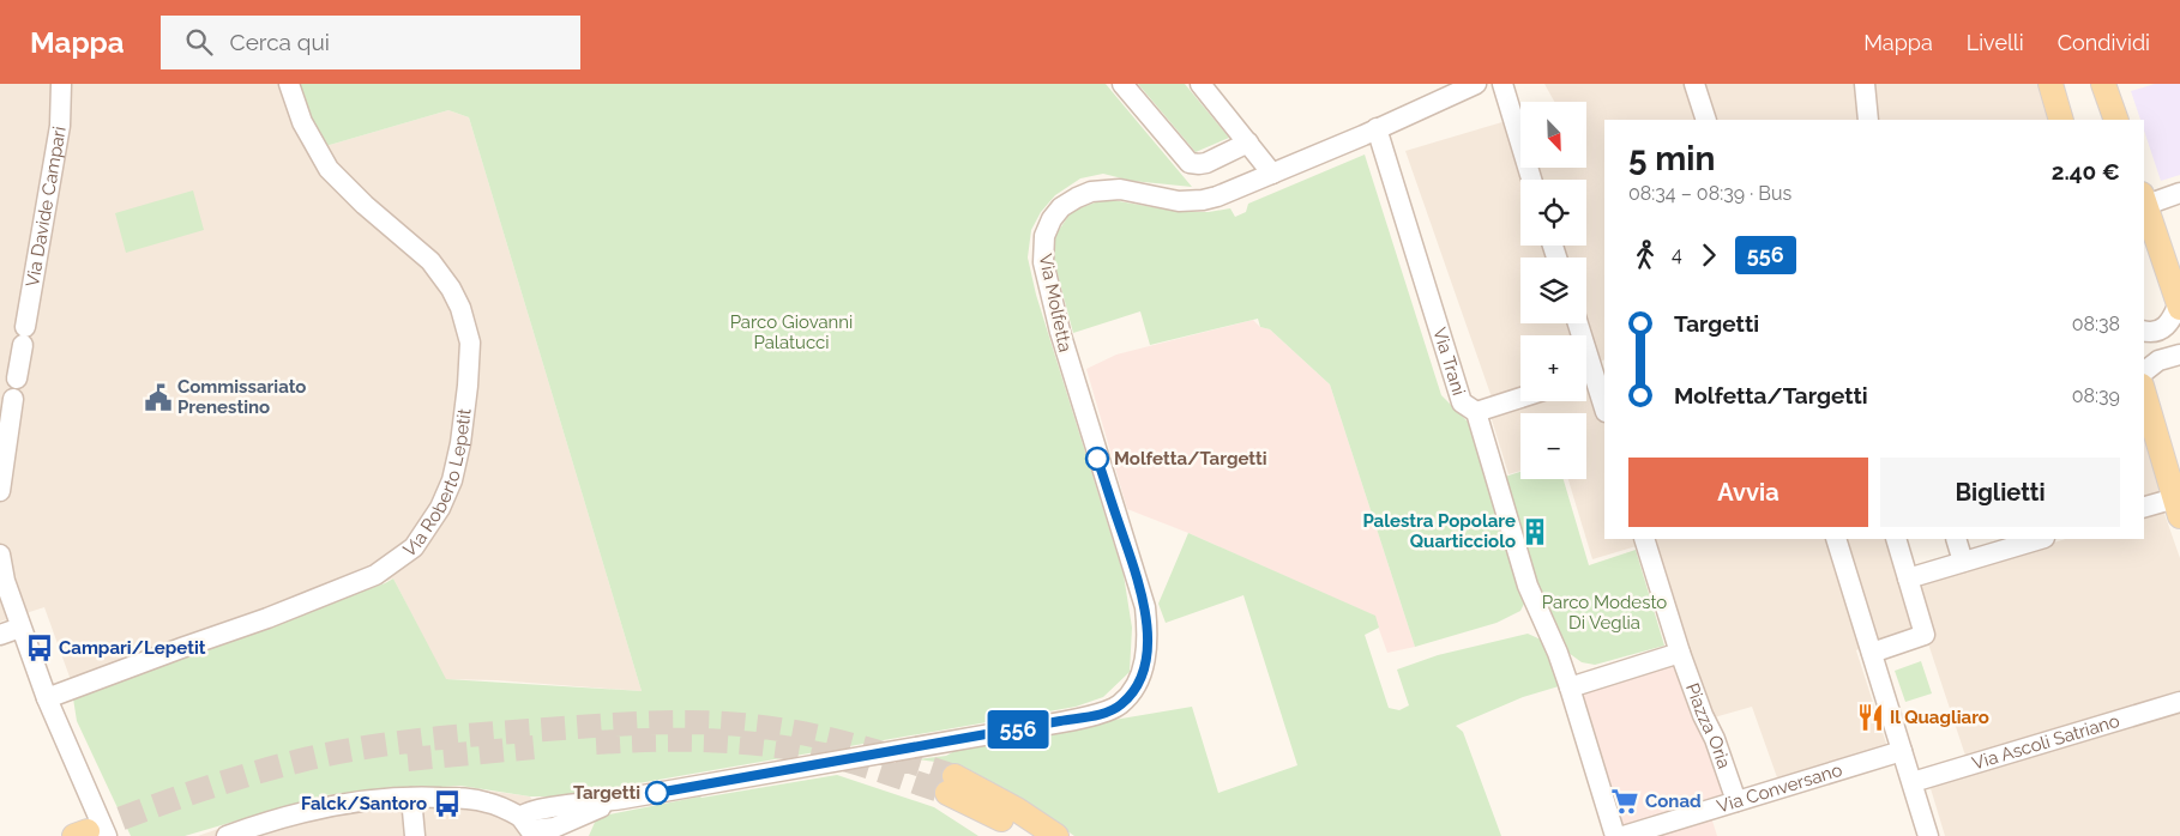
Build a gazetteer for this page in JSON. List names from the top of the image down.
{
  "streets": {
    "street": [
      "Via Davide Campari",
      "Via Molfetta",
      "Via Trani",
      "Via Roberto Lepetit",
      "Piazza Oria",
      "Via Ascoli Satriano",
      "Via Conversano"
    ]
  },
  "crossings": [
    ["Via Molfetta", "Via Trani"],
    ["Piazza Oria", "Via Conversano"]
  ],
  "parks": ["Parco Giovanni Palatucci", "Parco Modesto Di Veglia"],
  "places": {
    "public building": ["Commissariato Prenestino"],
    "other": ["Molfetta/Targetti", "Targetti"],
    "building": ["Palestra Popolare Quarticciolo"],
    "bus stop": ["Campari/Lepetit", "Falck/Santoro"],
    "restaurant": ["Il Quagliaro"],
    "supermarket": ["Conad"]
  },
  "lines": ["bus line 556"],
  "north": "bottom right",
  "page": {
    "header": "Mappa",
    "search": "Cerca qui",
    "nav": ["Mappa", "Livelli", "Condividi"],
    "on_map": "556",
    "map_buttons": ["+", "−"],
    "heading": ["5 min", "08:34 – 08:39 · Bus", "2.40 €"],
    "legs": ["4", "556"],
    "list": [
      {
        "name": "Targetti",
        "value": "08:38"
      },
      {
        "name": "Molfetta/Targetti",
        "value": "08:39"
      }
    ],
    "buttons": ["Avvia", "Biglietti"]
  }
}
